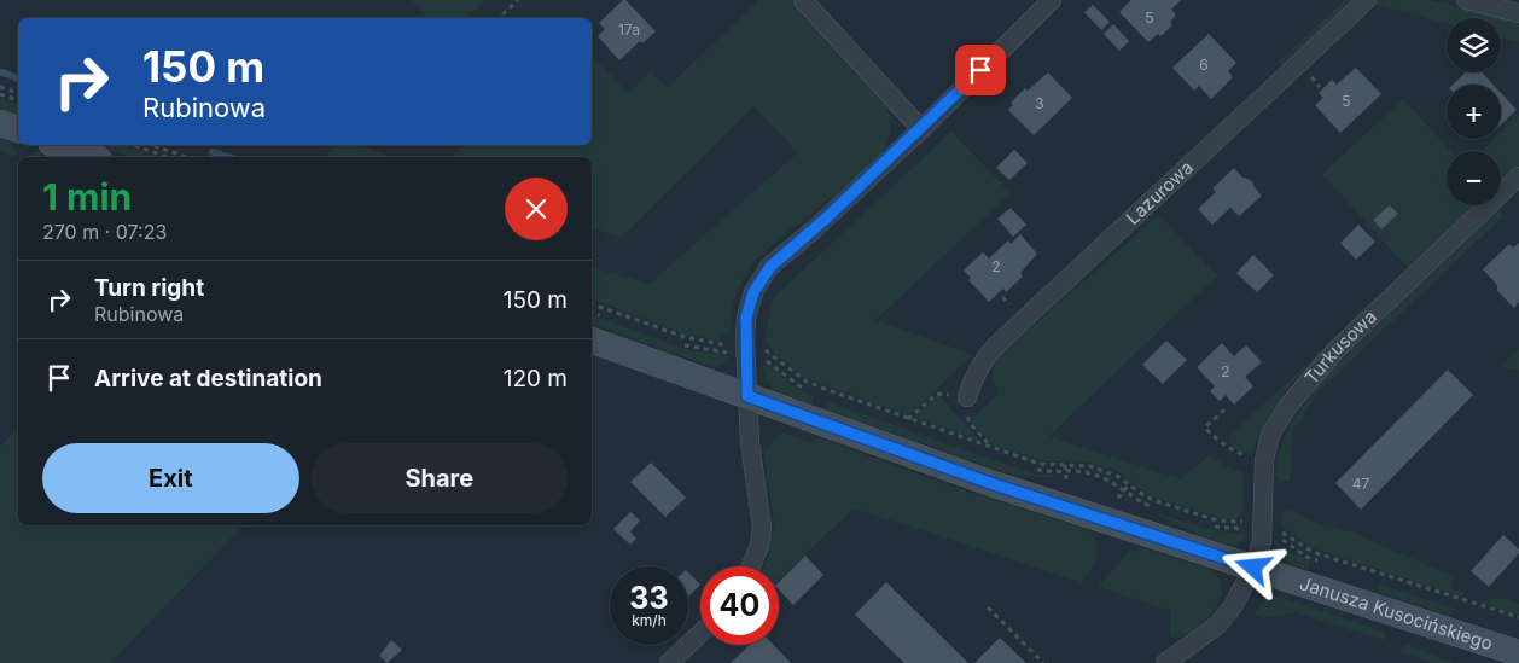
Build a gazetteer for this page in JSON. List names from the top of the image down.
{
  "streets": {
    "street": ["Lazurowa", "Turkusowa", "Janusza Kusocińskiego"]
  },
  "crossings": [
    ["Turkusowa", "Janusza Kusocińskiego"]
  ],
  "house_numbers": [
    "5",
    "17a",
    "6",
    "5",
    "3",
    "2",
    "2",
    "47"
  ],
  "page": {
    "map_buttons": ["+", "−"],
    "turn": ["150 m", "Rubinowa"],
    "heading": ["1 min", "270 m · 07:23"],
    "list": [
      {
        "name": "Turn right",
        "note": "Rubinowa",
        "value": "150 m"
      },
      {
        "name": "Arrive at destination",
        "value": "120 m"
      }
    ],
    "buttons": ["Exit", "Share"],
    "speed": "33 km/h",
    "limit": "40"
  }
}
